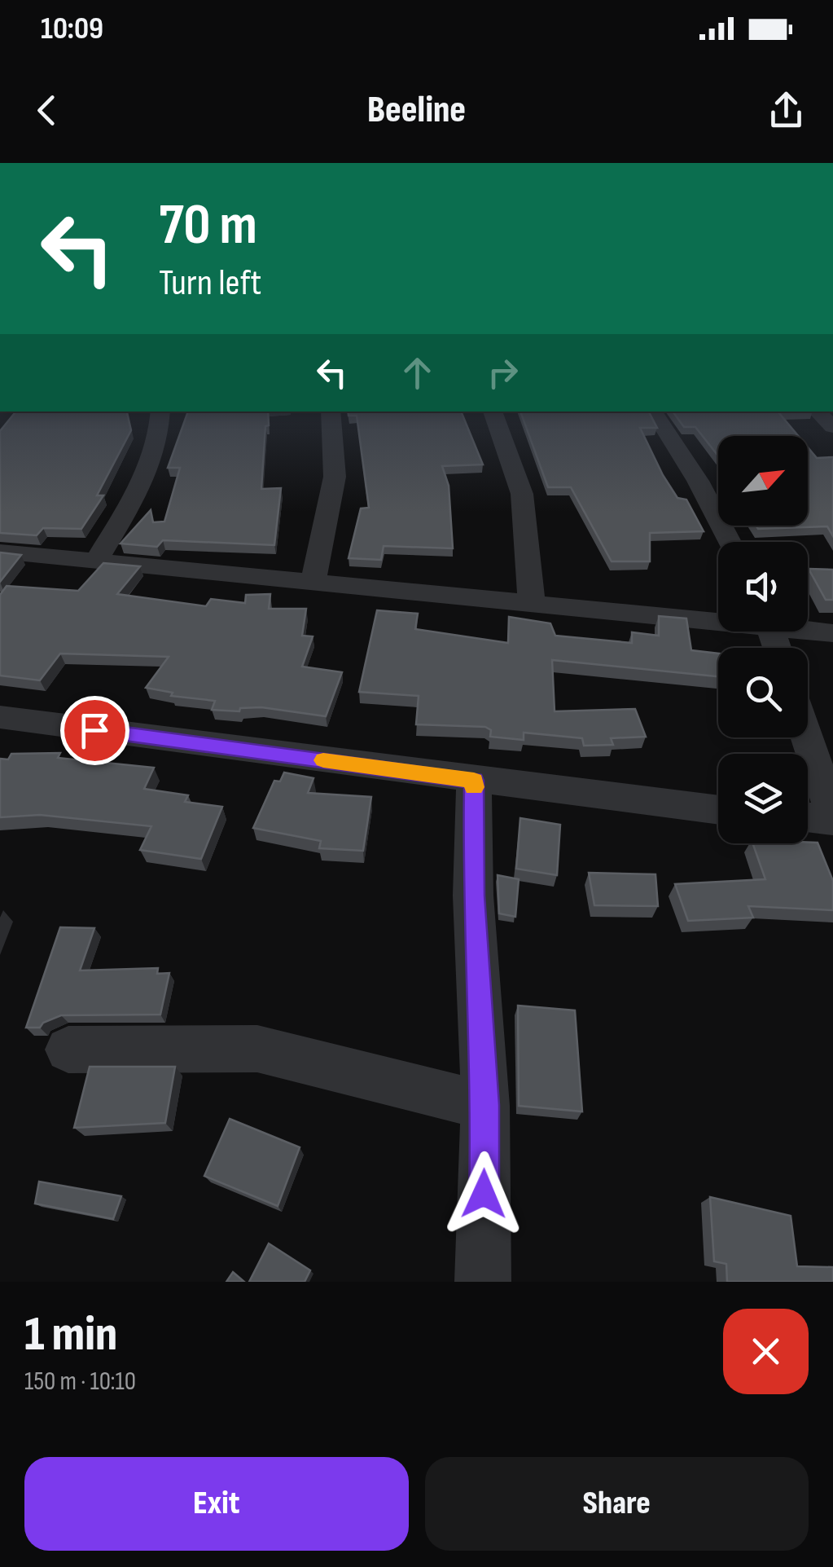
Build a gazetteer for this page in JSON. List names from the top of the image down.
{
  "north": "top right",
  "page": {
    "status": "10:09",
    "header": "Beeline",
    "turn": ["70 m", "Turn left"],
    "heading": ["1 min", "150 m · 10:10"],
    "buttons": ["Exit", "Share"]
  }
}
